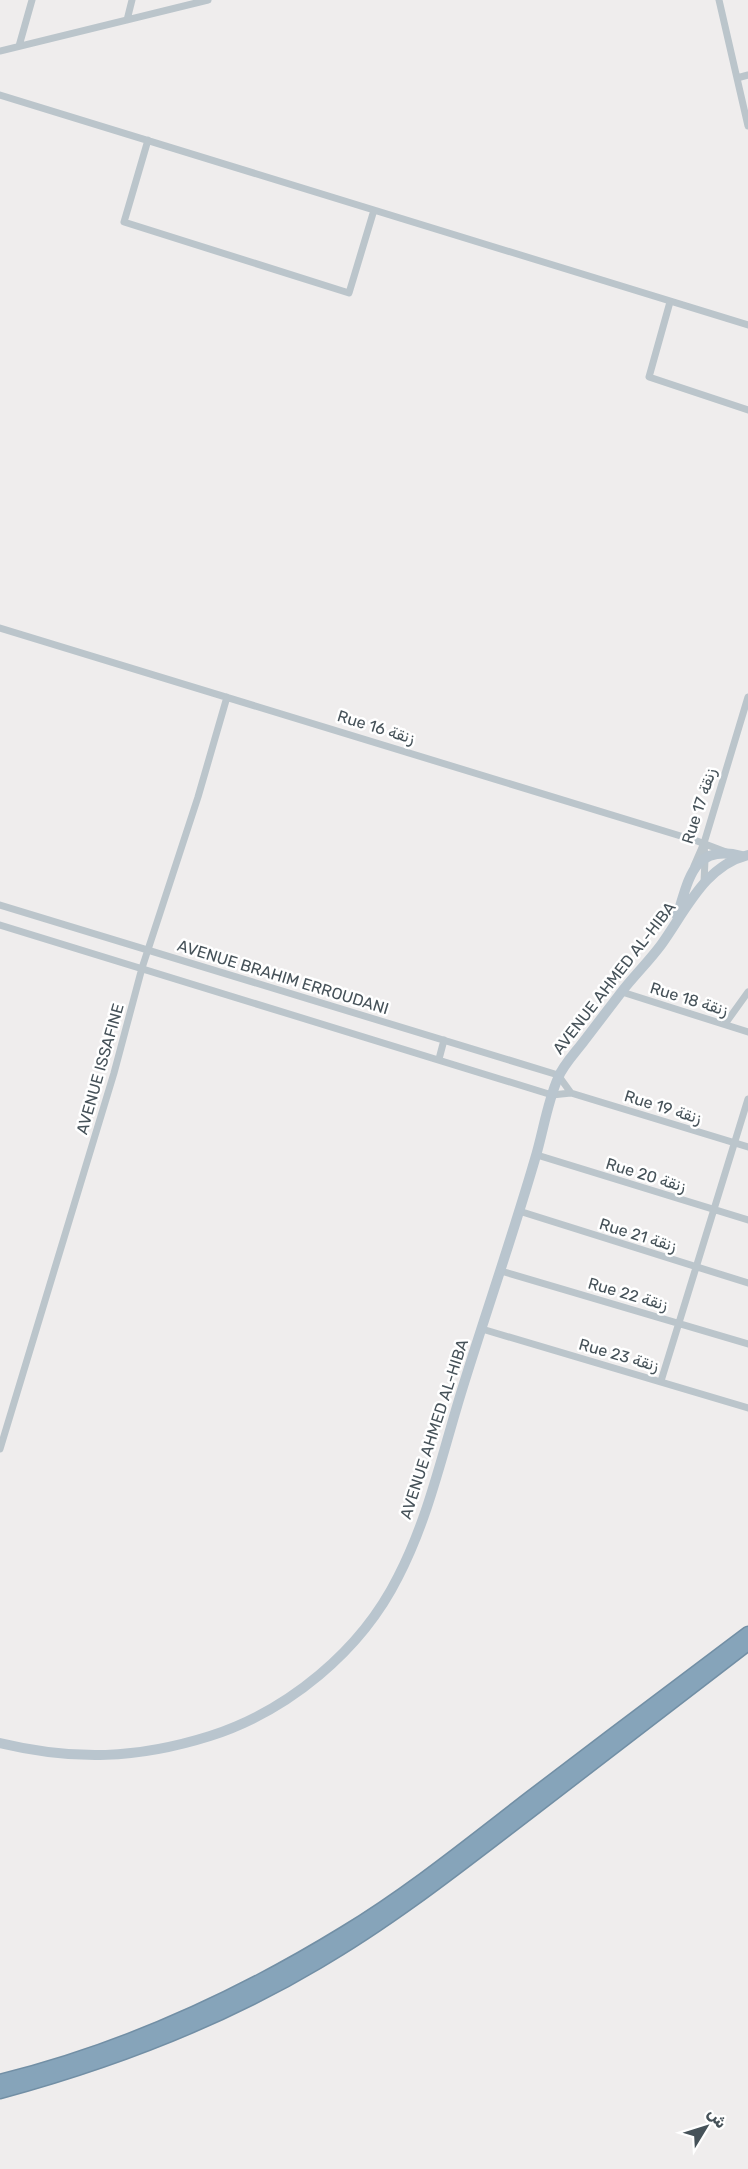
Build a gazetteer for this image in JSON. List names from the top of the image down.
{
  "streets": {
    "street": [
      "Rue 16 زنقة",
      "Rue 17 زنقة",
      "AVENUE BRAHIM ERROUDANI",
      "AVENUE AHMED AL-HIBA",
      "Rue 18 زنقة",
      "AVENUE ISSAFINE",
      "Rue 19 زنقة",
      "Rue 20 زنقة",
      "Rue 21 زنقة",
      "Rue 22 زنقة",
      "Rue 23 زنقة"
    ]
  },
  "crossings": [
    ["Rue 16 زنقة", "Rue 17 زنقة"],
    ["Rue 16 زنقة", "AVENUE AHMED AL-HIBA"],
    ["Rue 16 زنقة", "AVENUE ISSAFINE"],
    ["Rue 17 زنقة", "AVENUE AHMED AL-HIBA"],
    ["AVENUE BRAHIM ERROUDANI", "AVENUE AHMED AL-HIBA"],
    ["AVENUE BRAHIM ERROUDANI", "AVENUE ISSAFINE"],
    ["AVENUE BRAHIM ERROUDANI", "Rue 19 زنقة"],
    ["AVENUE AHMED AL-HIBA", "Rue 18 زنقة"],
    ["AVENUE AHMED AL-HIBA", "Rue 19 زنقة"],
    ["AVENUE AHMED AL-HIBA", "Rue 20 زنقة"],
    ["AVENUE AHMED AL-HIBA", "Rue 21 زنقة"],
    ["AVENUE AHMED AL-HIBA", "Rue 22 زنقة"],
    ["AVENUE AHMED AL-HIBA", "Rue 23 زنقة"]
  ],
  "north": "top right"
}
